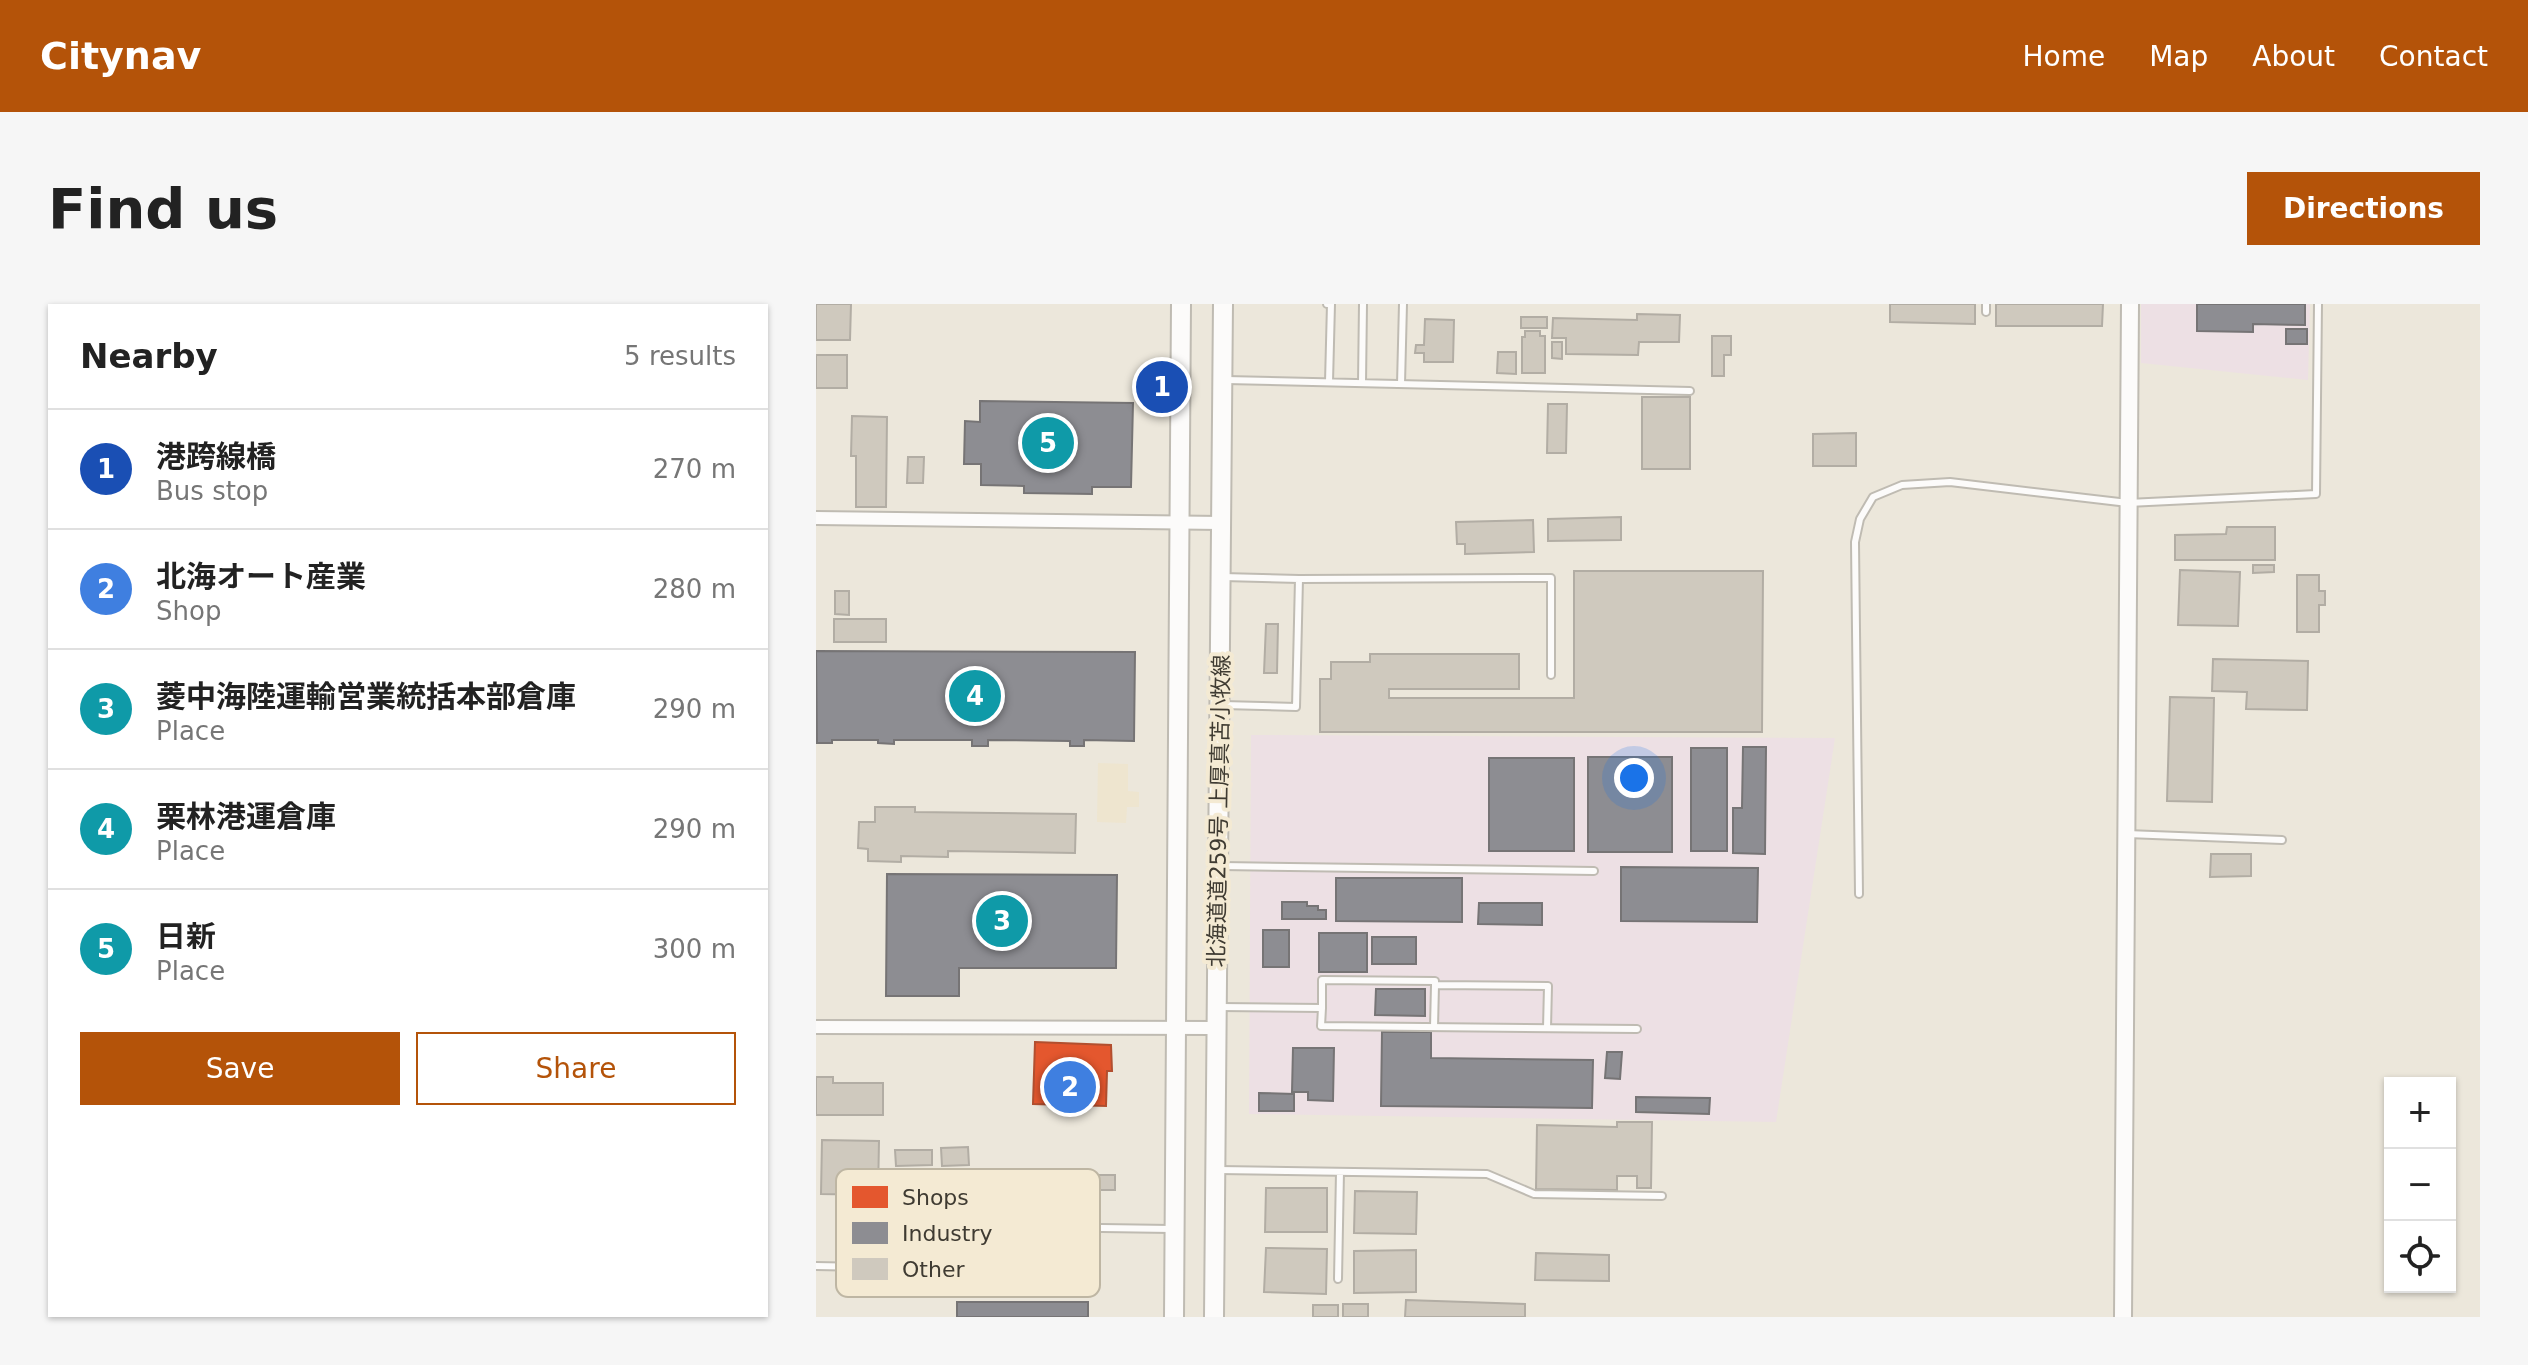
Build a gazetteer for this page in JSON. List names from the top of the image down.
{
  "streets": {
    "main road": ["北海道道259号 上厚真苫小牧線"]
  },
  "legend": ["Shops", "Industry", "Other"],
  "page": {
    "header": "Citynav",
    "nav": [
      "Home",
      "Map",
      "About",
      "Contact"
    ],
    "buttons": [
      "Directions",
      ["Save", "Share"]
    ],
    "title": "Find us",
    "heading": ["Nearby", "5 results"],
    "pins": [
      "1",
      "5",
      "4",
      "3",
      "2"
    ],
    "list": [
      {
        "mark": "1",
        "name": "港跨線橋",
        "note": "Bus stop",
        "value": "270 m"
      },
      {
        "mark": "2",
        "name": "北海オート産業",
        "note": "Shop",
        "value": "280 m"
      },
      {
        "mark": "3",
        "name": "菱中海陸運輸営業統括本部倉庫",
        "note": "Place",
        "value": "290 m"
      },
      {
        "mark": "4",
        "name": "栗林港運倉庫",
        "note": "Place",
        "value": "290 m"
      },
      {
        "mark": "5",
        "name": "日新",
        "note": "Place",
        "value": "300 m"
      }
    ],
    "map_buttons": ["+", "−"]
  }
}
